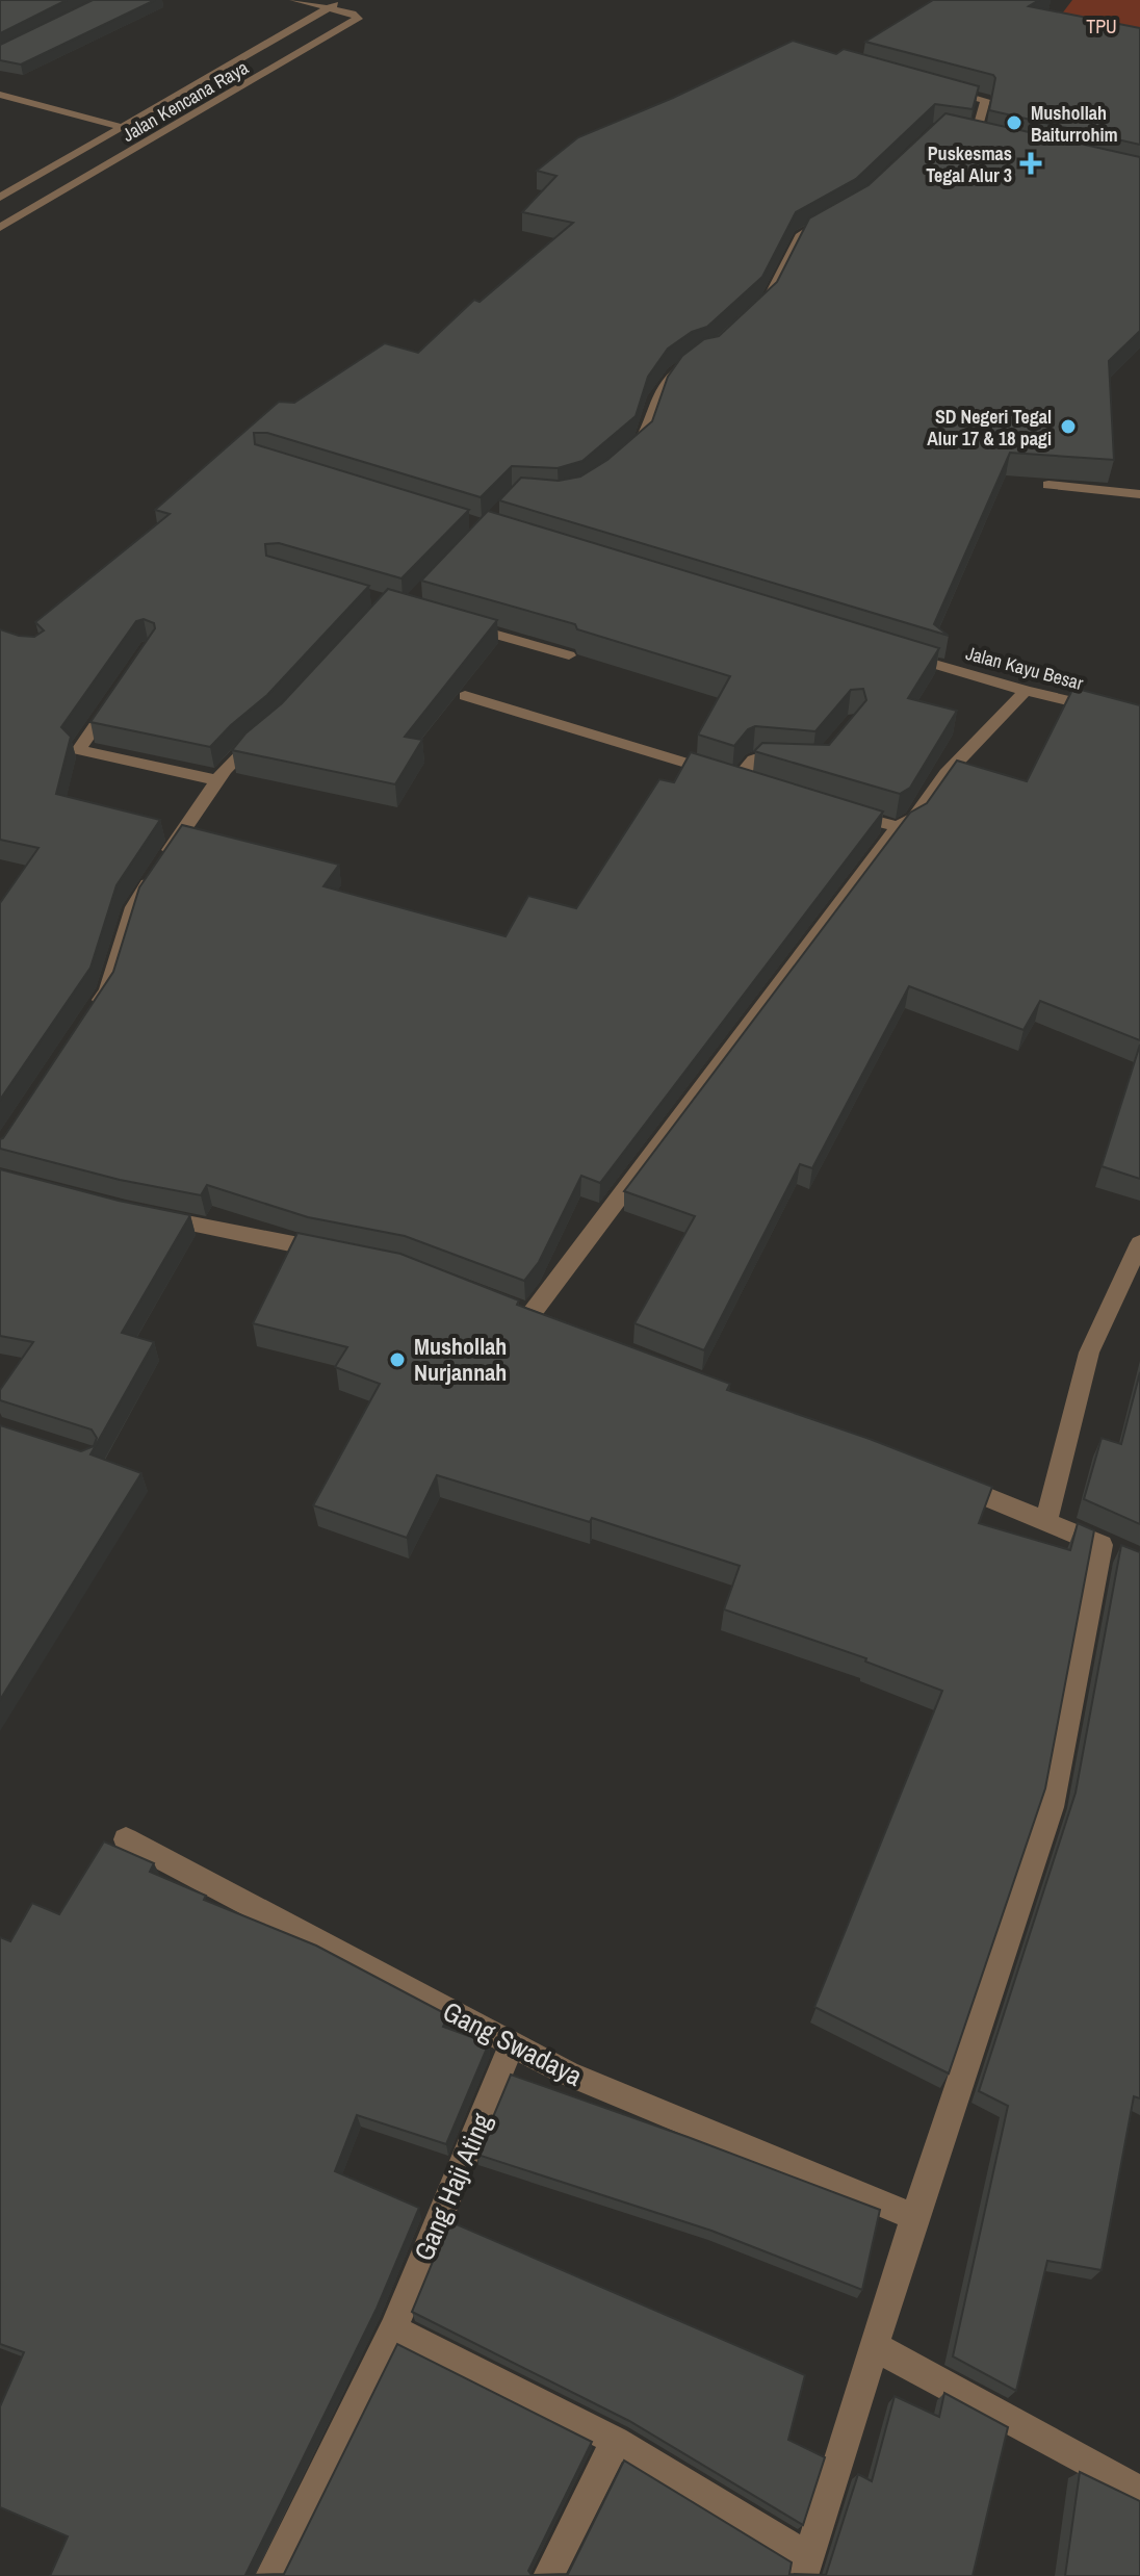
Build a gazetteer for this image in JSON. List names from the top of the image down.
{
  "streets": {
    "street": [
      "Jalan Kencana Raya",
      "Jalan Kayu Besar",
      "Gang Swadaya",
      "Gang Haji Ating"
    ]
  },
  "crossings": [
    ["Gang Swadaya", "Gang Haji Ating"]
  ],
  "parks": ["TPU"],
  "places": {
    "other": ["Mushollah Baiturrohim", "SD Negeri Tegal Alur 17 & 18 pagi", "Mushollah Nurjannah"],
    "health": ["Puskesmas Tegal Alur 3"]
  }
}
